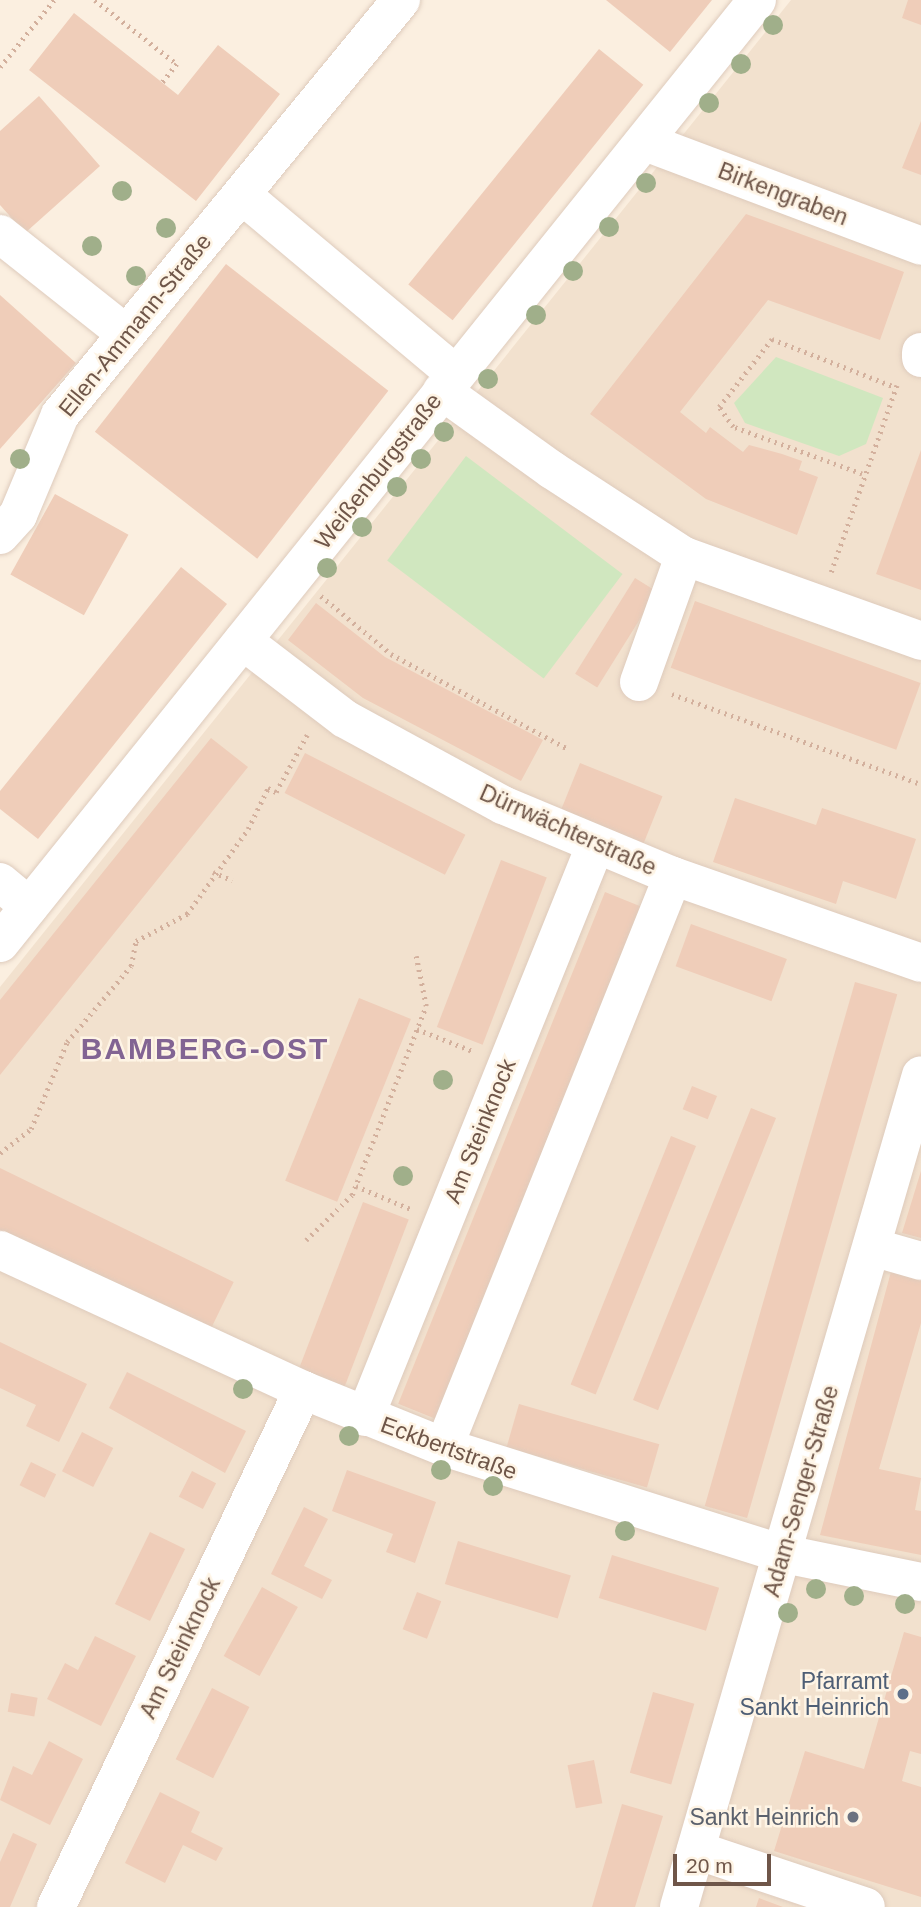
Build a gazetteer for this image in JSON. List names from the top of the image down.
{
  "streets": {
    "street": [
      "Birkengraben",
      "Ellen-Ammann-Straße",
      "Weißenburgstraße",
      "Dürrwächterstraße",
      "Am Steinknock",
      "Eckbertstraße",
      "Adam-Senger-Straße"
    ]
  },
  "crossings": [
    ["Birkengraben", "Weißenburgstraße"],
    ["Weißenburgstraße", "Dürrwächterstraße"],
    ["Dürrwächterstraße", "Am Steinknock"],
    ["Am Steinknock", "Eckbertstraße"],
    ["Eckbertstraße", "Adam-Senger-Straße"]
  ],
  "districts": ["BAMBERG-OST"],
  "places": ["Pfarramt Sankt Heinrich", "Sankt Heinrich"],
  "scale_bar": "20 m"
}
